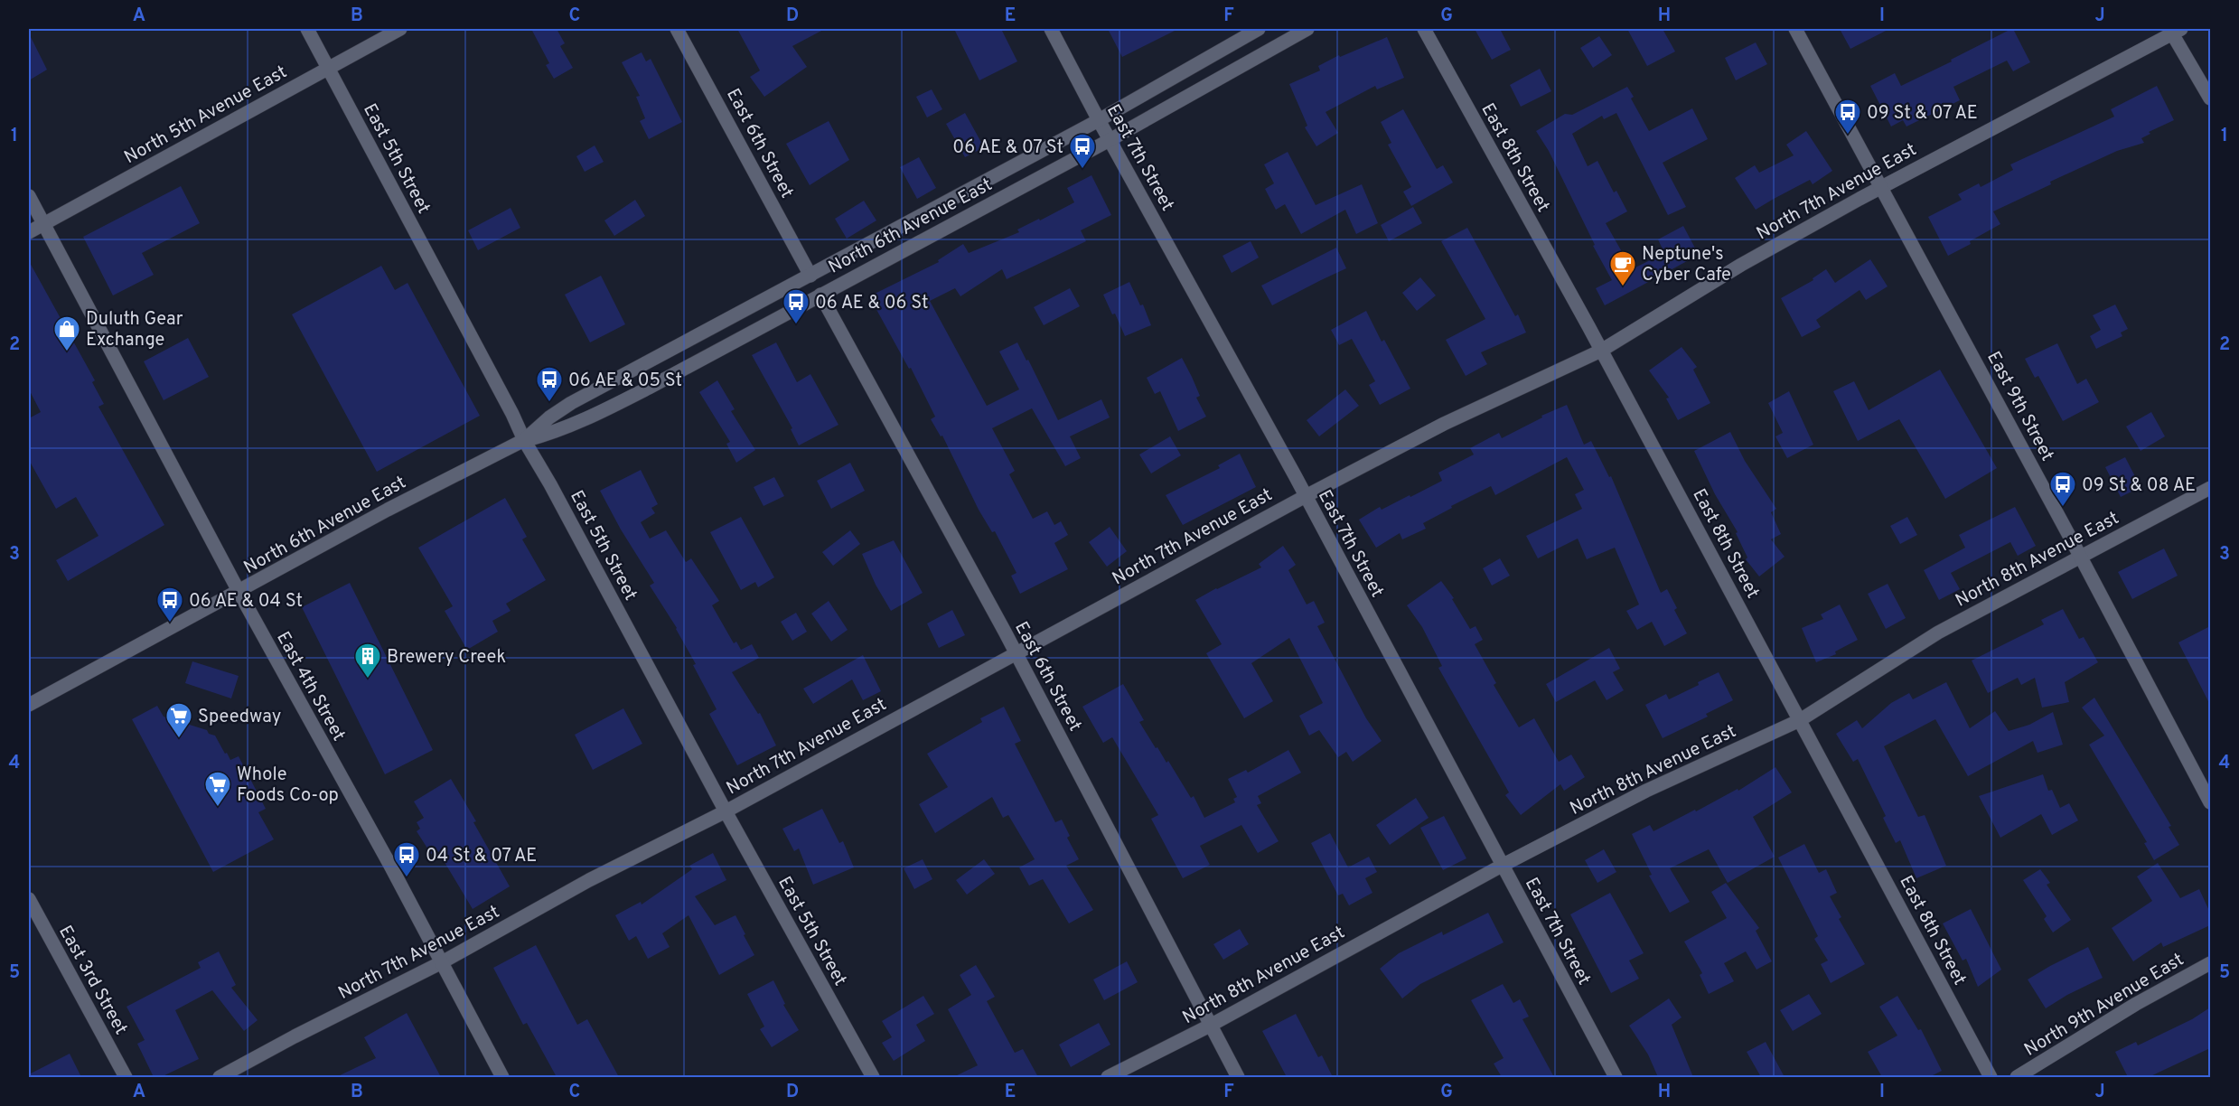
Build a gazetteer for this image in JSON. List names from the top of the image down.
{
  "streets": {
    "street": [
      "North 5th Avenue East",
      "East 6th Street",
      "East 7th Street",
      "East 8th Street",
      "East 5th Street",
      "North 7th Avenue East",
      "North 6th Avenue East",
      "East 9th Street",
      "North 8th Avenue East",
      "East 4th Street",
      "East 3rd Street",
      "North 9th Avenue East"
    ]
  },
  "crossings": [
    ["North 5th Avenue East", "East 5th Street"],
    ["North 5th Avenue East", "East 4th Street"],
    ["East 6th Street", "North 7th Avenue East"],
    ["East 6th Street", "North 6th Avenue East"],
    ["East 6th Street", "North 8th Avenue East"],
    ["East 7th Street", "North 7th Avenue East"],
    ["East 7th Street", "North 6th Avenue East"],
    ["East 7th Street", "North 8th Avenue East"],
    ["East 8th Street", "North 7th Avenue East"],
    ["East 8th Street", "North 8th Avenue East"],
    ["East 5th Street", "North 7th Avenue East"],
    ["East 5th Street", "North 6th Avenue East"],
    ["North 7th Avenue East", "East 9th Street"],
    ["North 7th Avenue East", "East 4th Street"],
    ["North 6th Avenue East", "East 4th Street"],
    ["East 9th Street", "North 8th Avenue East"]
  ],
  "places": {
    "bus stop": [
      "09 St & 07 AE",
      "06 AE & 07 St",
      "06 AE & 06 St",
      "06 AE & 05 St",
      "09 St & 08 AE",
      "06 AE & 04 St",
      "04 St & 07 AE"
    ],
    "cafe": ["Neptune's Cyber Cafe"],
    "shop": ["Duluth Gear Exchange"],
    "building": ["Brewery Creek"],
    "supermarket": ["Speedway", "Whole Foods Co-op"]
  },
  "grid": {
    "columns": [
      "A",
      "B",
      "C",
      "D",
      "E",
      "F",
      "G",
      "H",
      "I",
      "J"
    ],
    "rows": [
      "1",
      "2",
      "3",
      "4",
      "5"
    ]
  }
}
